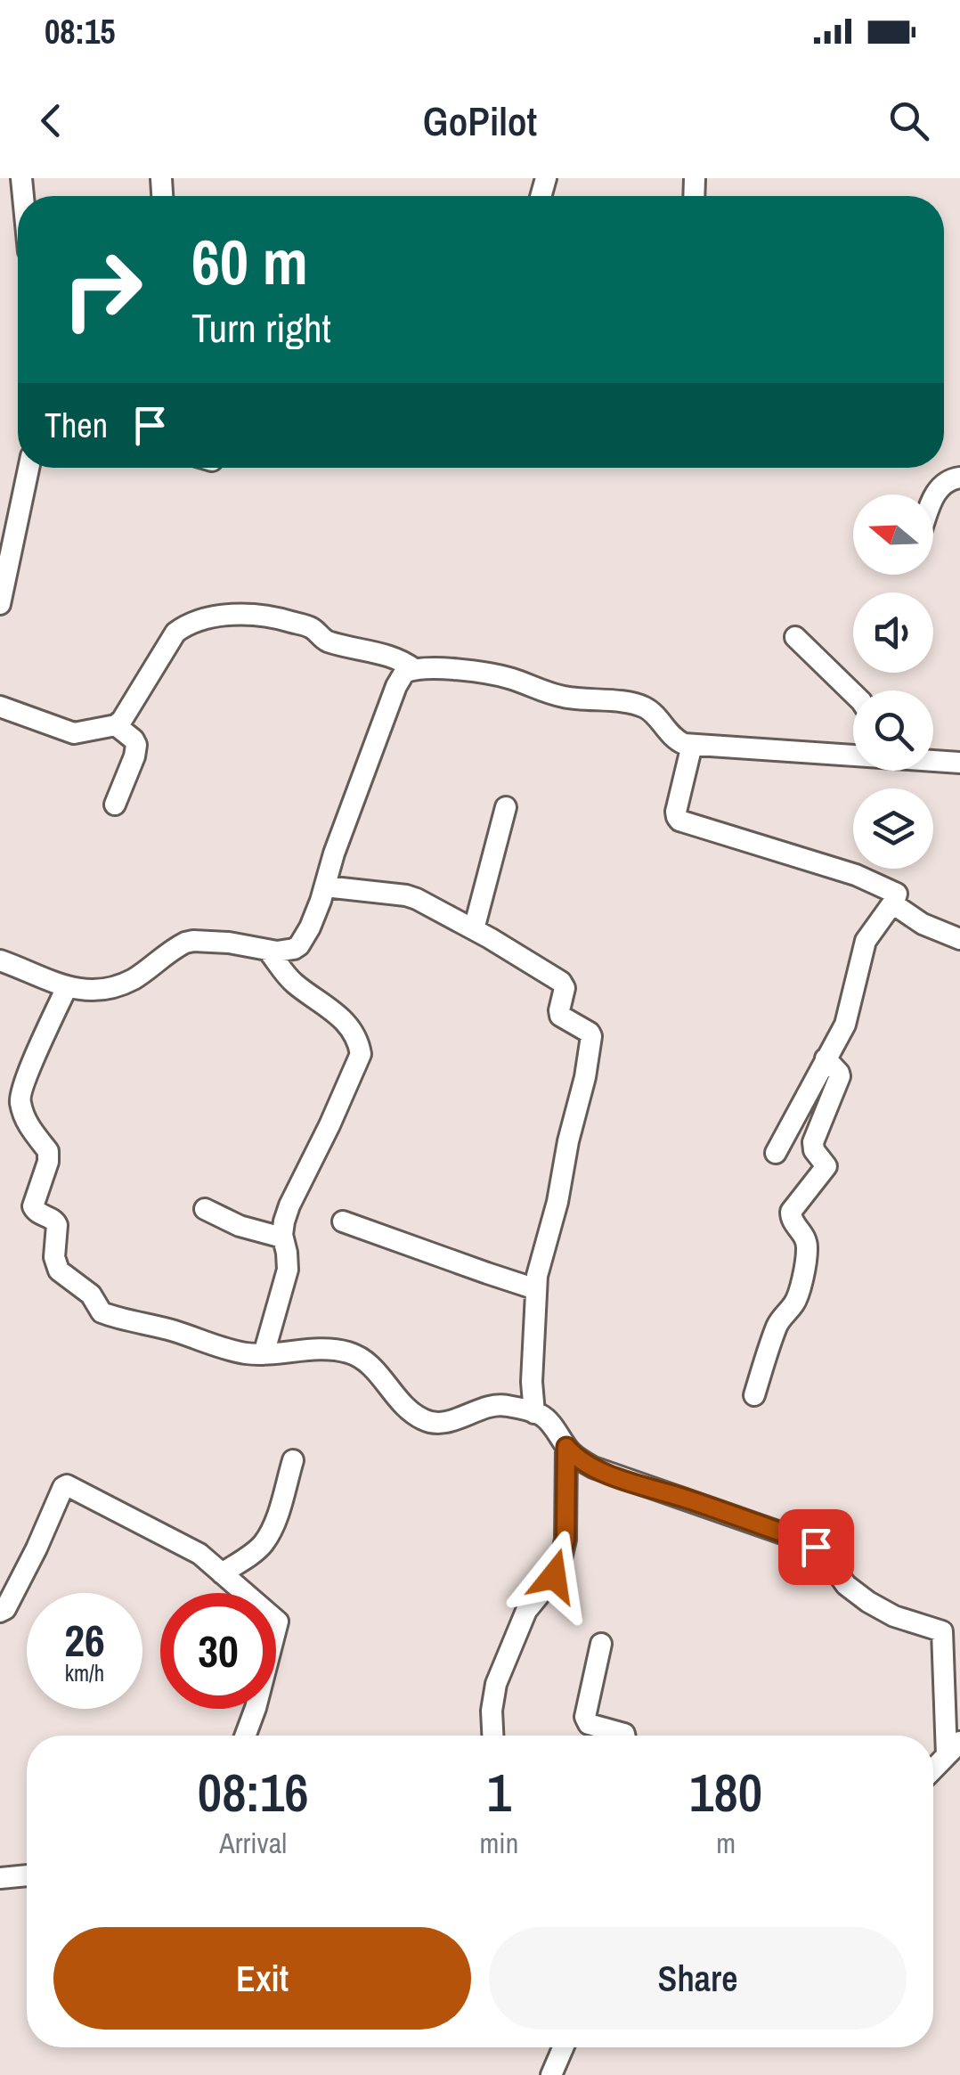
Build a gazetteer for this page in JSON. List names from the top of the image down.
{
  "north": "left",
  "page": {
    "status": "08:15",
    "header": "GoPilot",
    "turn": ["60 m", "Turn right"],
    "then": "Then",
    "speed": "26 km/h",
    "limit": "30",
    "eta": [
      "08:16",
      "Arrival",
      "1",
      "min",
      "180",
      "m"
    ],
    "buttons": ["Exit", "Share"]
  }
}
